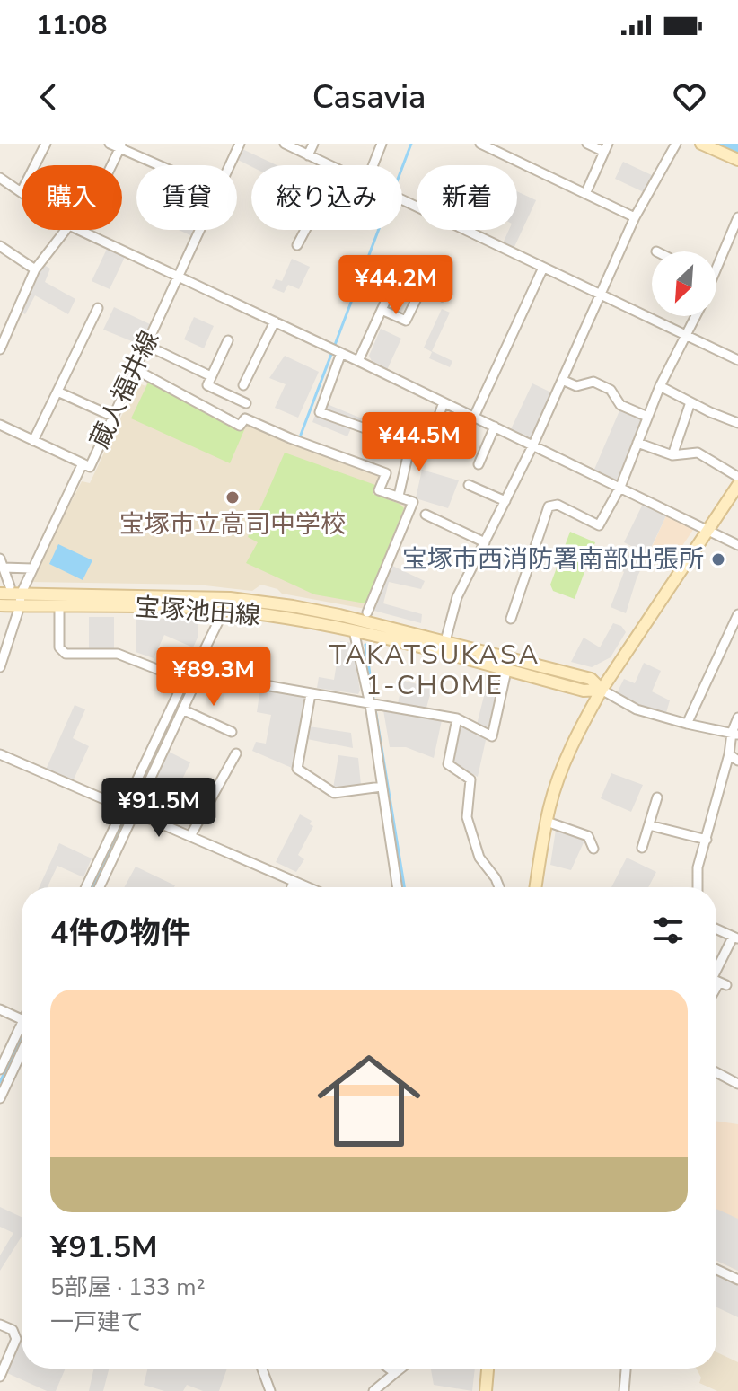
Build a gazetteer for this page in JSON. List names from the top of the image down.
{
  "streets": {
    "street": ["蔵人福井線", "宝塚池田線"]
  },
  "crossings": [
    ["蔵人福井線", "宝塚池田線"]
  ],
  "districts": ["TAKATSUKASA 1-CHOME"],
  "places": ["宝塚市立高司中学校", "宝塚市西消防署南部出張所"],
  "north": "bottom left",
  "page": {
    "status": "11:08",
    "header": "Casavia",
    "chip": [
      "購入",
      "賃貸",
      "絞り込み",
      "新着"
    ],
    "price": [
      "¥44.2M",
      "¥44.5M",
      "¥89.3M",
      "¥91.5M"
    ],
    "heading": "4件の物件",
    "list": [
      {
        "name": "¥91.5M",
        "note": "5部屋 · 133 m² · 一戸建て"
      }
    ]
  }
}
